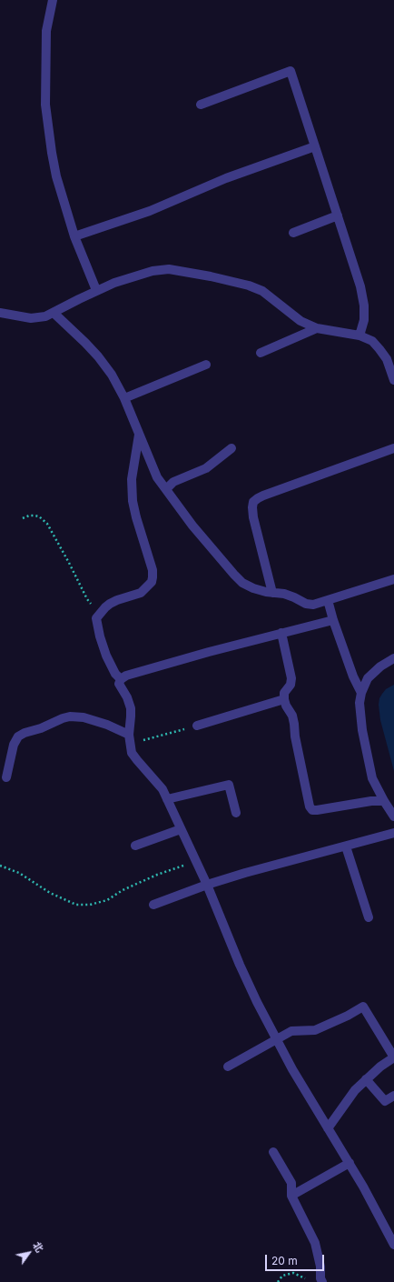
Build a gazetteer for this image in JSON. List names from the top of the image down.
{
  "scale_bar": "20 m",
  "north": "top right"
}
